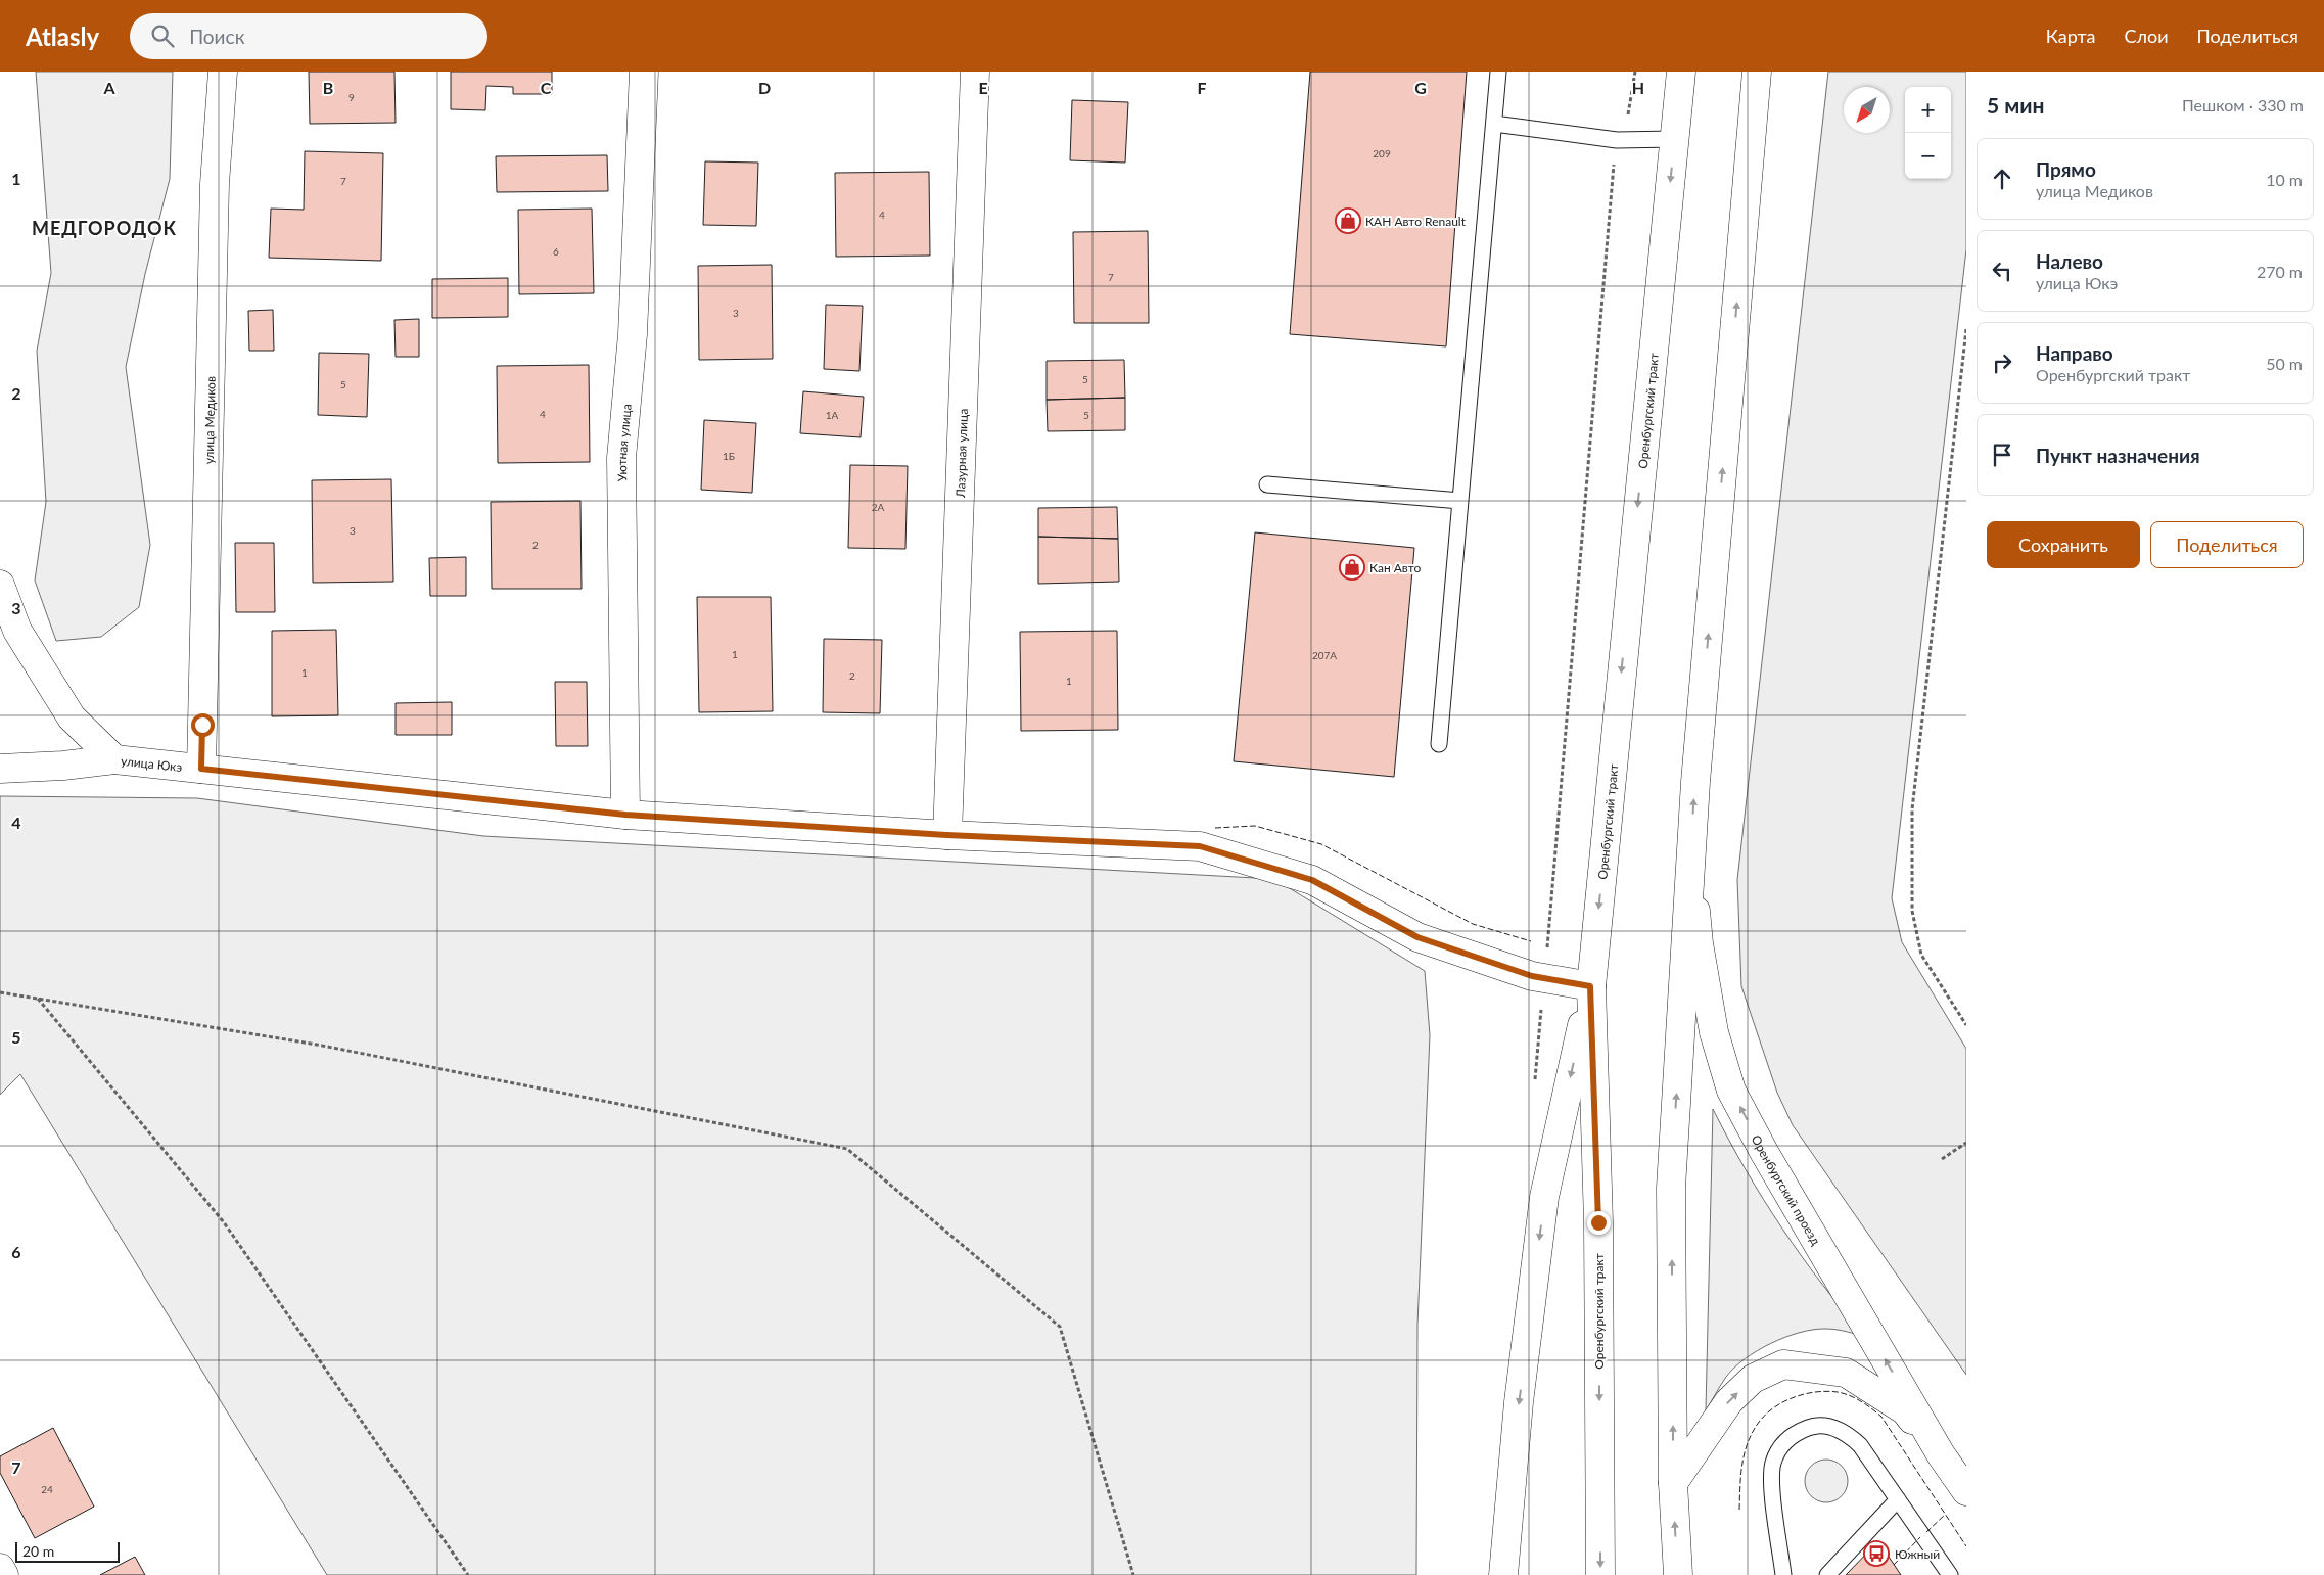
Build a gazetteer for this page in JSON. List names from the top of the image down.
{
  "streets": {
    "main road": [
      "Оренбургский тракт",
      "улица Медиков",
      "Уютная улица",
      "Лазурная улица",
      "улица Юкэ",
      "Оренбургский проезд"
    ]
  },
  "crossings": [
    ["Оренбургский тракт", "улица Юкэ"],
    ["улица Медиков", "улица Юкэ"],
    ["Уютная улица", "улица Юкэ"],
    ["Лазурная улица", "улица Юкэ"]
  ],
  "districts": ["МЕДГОРОДОК"],
  "places": {
    "shop": ["КАН Авто Renault", "Кан Авто"],
    "bus stop": ["Южный"]
  },
  "house_numbers": [
    "9",
    "209",
    "7",
    "4",
    "6",
    "7",
    "3",
    "5",
    "5",
    "4",
    "1А",
    "5",
    "1Б",
    "2А",
    "3",
    "2",
    "1",
    "207А",
    "1",
    "2",
    "1",
    "24"
  ],
  "scale_bar": "20 m",
  "north": "bottom left",
  "page": {
    "header": "Atlasly",
    "search": "Поиск",
    "nav": ["Карта", "Слои", "Поделиться"],
    "heading": ["5 мин", "Пешком · 330 m"],
    "map_buttons": ["+", "−"],
    "list": [
      ["Прямо", "улица Медиков", "10 m"],
      ["Налево", "улица Юкэ", "270 m"],
      ["Направо", "Оренбургский тракт", "50 m"],
      "Пункт назначения"
    ],
    "buttons": ["Сохранить", "Поделиться"],
    "scale": "20 m"
  },
  "grid": {
    "columns": [
      "A",
      "B",
      "C",
      "D",
      "E",
      "F",
      "G",
      "H"
    ],
    "rows": [
      "1",
      "2",
      "3",
      "4",
      "5",
      "6",
      "7"
    ]
  }
}
